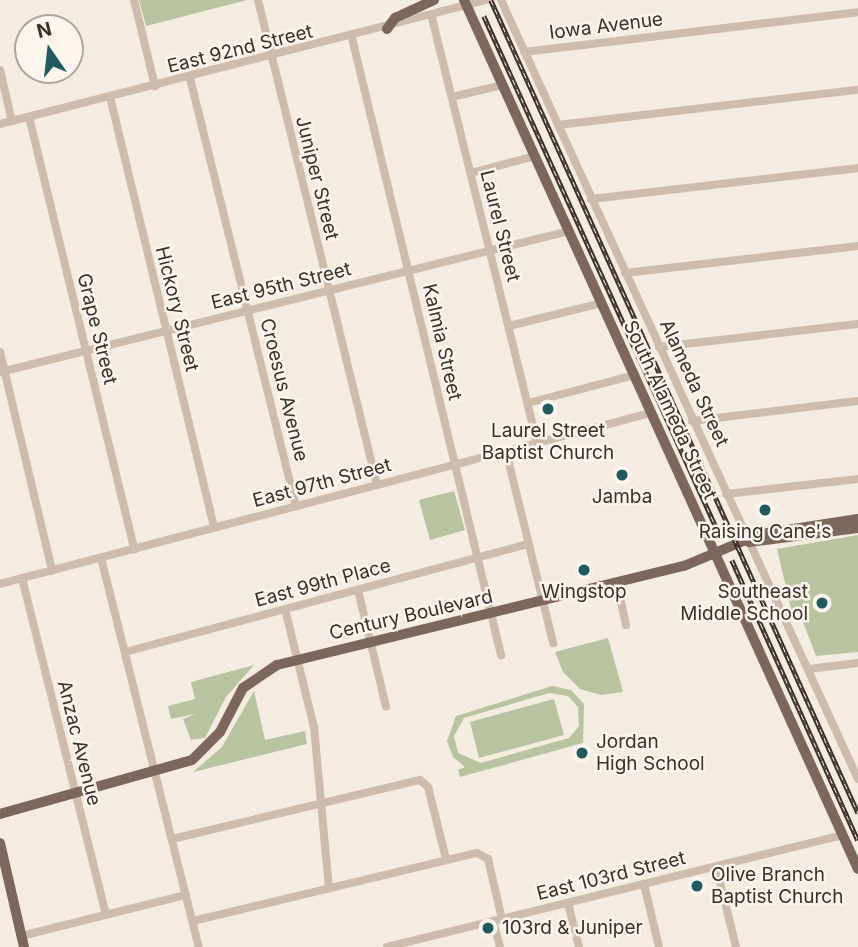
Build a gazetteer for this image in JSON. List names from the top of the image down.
{
  "streets": {
    "main road": ["South Alameda Street", "Century Boulevard"],
    "street": [
      "Iowa Avenue",
      "East 92nd Street",
      "Juniper Street",
      "Laurel Street",
      "East 95th Street",
      "Hickory Street",
      "Grape Street",
      "Kalmia Street",
      "Alameda Street",
      "Croesus Avenue",
      "East 97th Street",
      "East 99th Place",
      "Anzac Avenue",
      "East 103rd Street"
    ]
  },
  "crossings": [
    ["Iowa Avenue", "Alameda Street"],
    ["East 92nd Street", "Juniper Street"],
    ["East 92nd Street", "Laurel Street"],
    ["East 92nd Street", "Hickory Street"],
    ["East 92nd Street", "Grape Street"],
    ["East 92nd Street", "Kalmia Street"],
    ["East 92nd Street", "Croesus Avenue"],
    ["East 92nd Street", "South Alameda Street"],
    ["Juniper Street", "East 95th Street"],
    ["Juniper Street", "East 97th Street"],
    ["Laurel Street", "East 95th Street"],
    ["Laurel Street", "East 97th Street"],
    ["East 95th Street", "Hickory Street"],
    ["East 95th Street", "Grape Street"],
    ["East 95th Street", "Kalmia Street"],
    ["East 95th Street", "Croesus Avenue"],
    ["East 95th Street", "South Alameda Street"],
    ["Hickory Street", "East 97th Street"],
    ["Grape Street", "East 97th Street"],
    ["Kalmia Street", "East 97th Street"],
    ["Kalmia Street", "East 99th Place"],
    ["Kalmia Street", "Century Boulevard"],
    ["Alameda Street", "Century Boulevard"],
    ["Croesus Avenue", "East 97th Street"],
    ["South Alameda Street", "East 97th Street"],
    ["South Alameda Street", "Century Boulevard"],
    ["South Alameda Street", "East 103rd Street"],
    ["East 97th Street", "Anzac Avenue"],
    ["Century Boulevard", "Anzac Avenue"]
  ],
  "places": [
    "Laurel Street Baptist Church",
    "Jamba",
    "Raising Cane's",
    "Wingstop",
    "Southeast Middle School",
    "Jordan High School",
    "Olive Branch Baptist Church",
    "103rd & Juniper"
  ],
  "north": "top"
}
